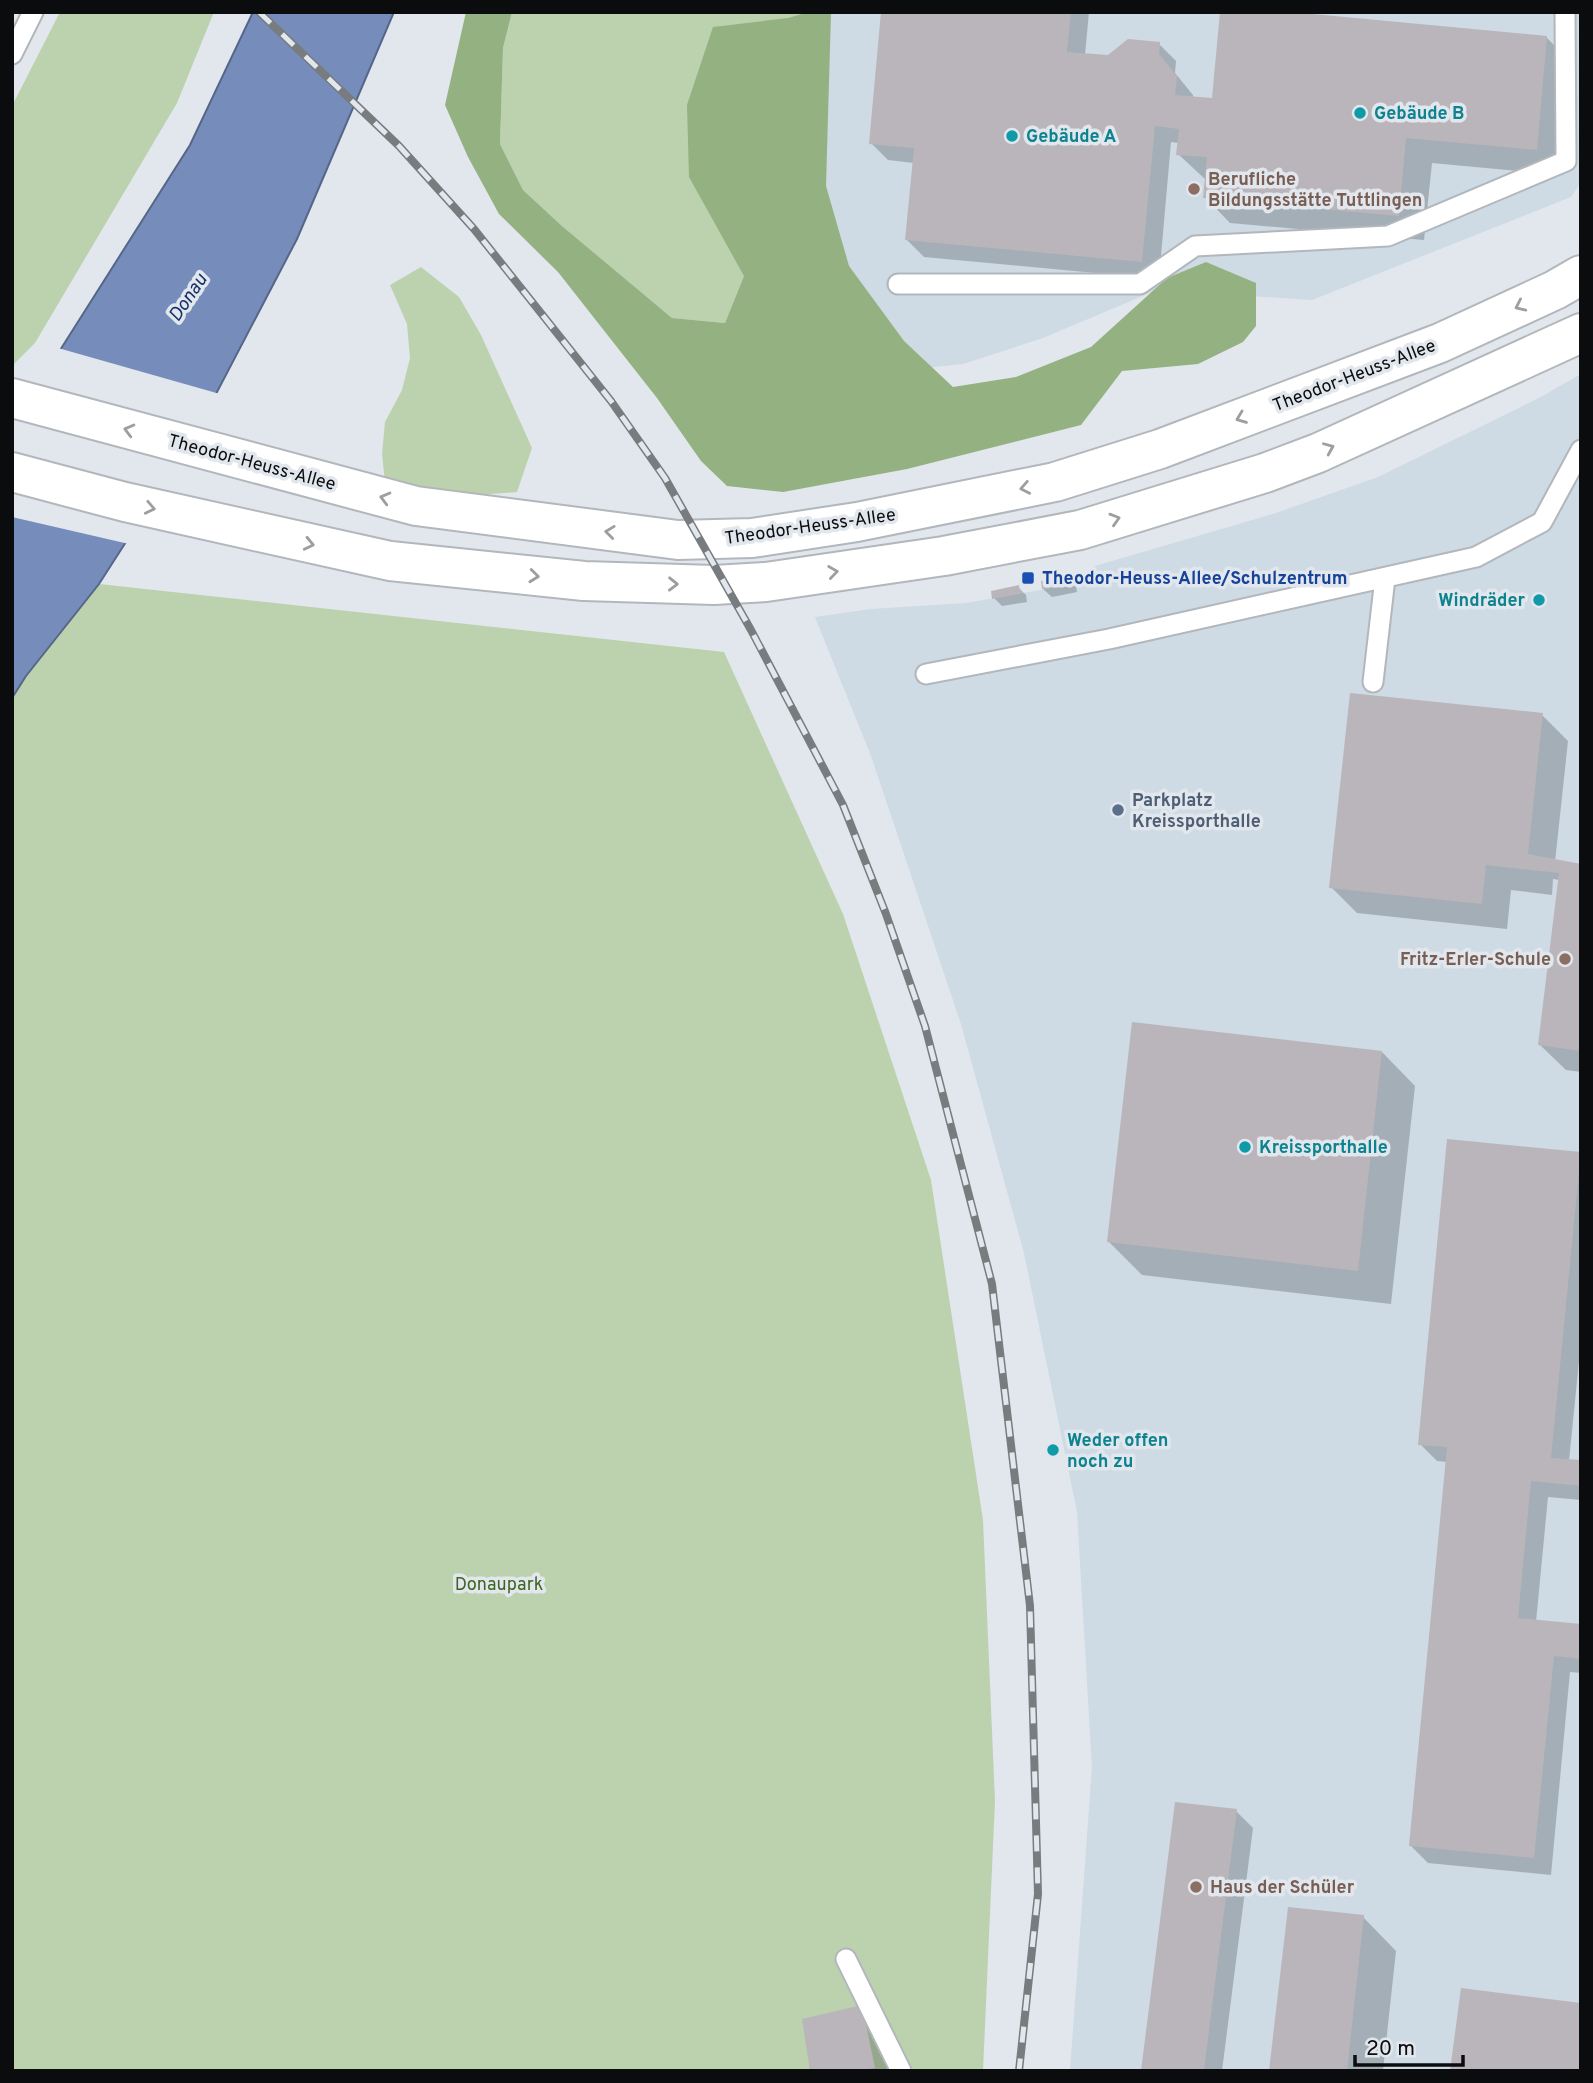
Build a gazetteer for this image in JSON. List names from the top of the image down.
{
  "streets": {
    "main road": ["Theodor-Heuss-Allee"]
  },
  "water": ["Donau"],
  "parks": ["Donaupark"],
  "places": {
    "other": [
      "Gebäude B",
      "Gebäude A",
      "Berufliche Bildungsstätte Tuttlingen",
      "Windräder",
      "Parkplatz Kreissporthalle",
      "Fritz-Erler-Schule",
      "Kreissporthalle",
      "Weder offen noch zu",
      "Haus der Schüler"
    ],
    "transit": ["Theodor-Heuss-Allee/Schulzentrum"]
  },
  "scale_bar": "20 m"
}
